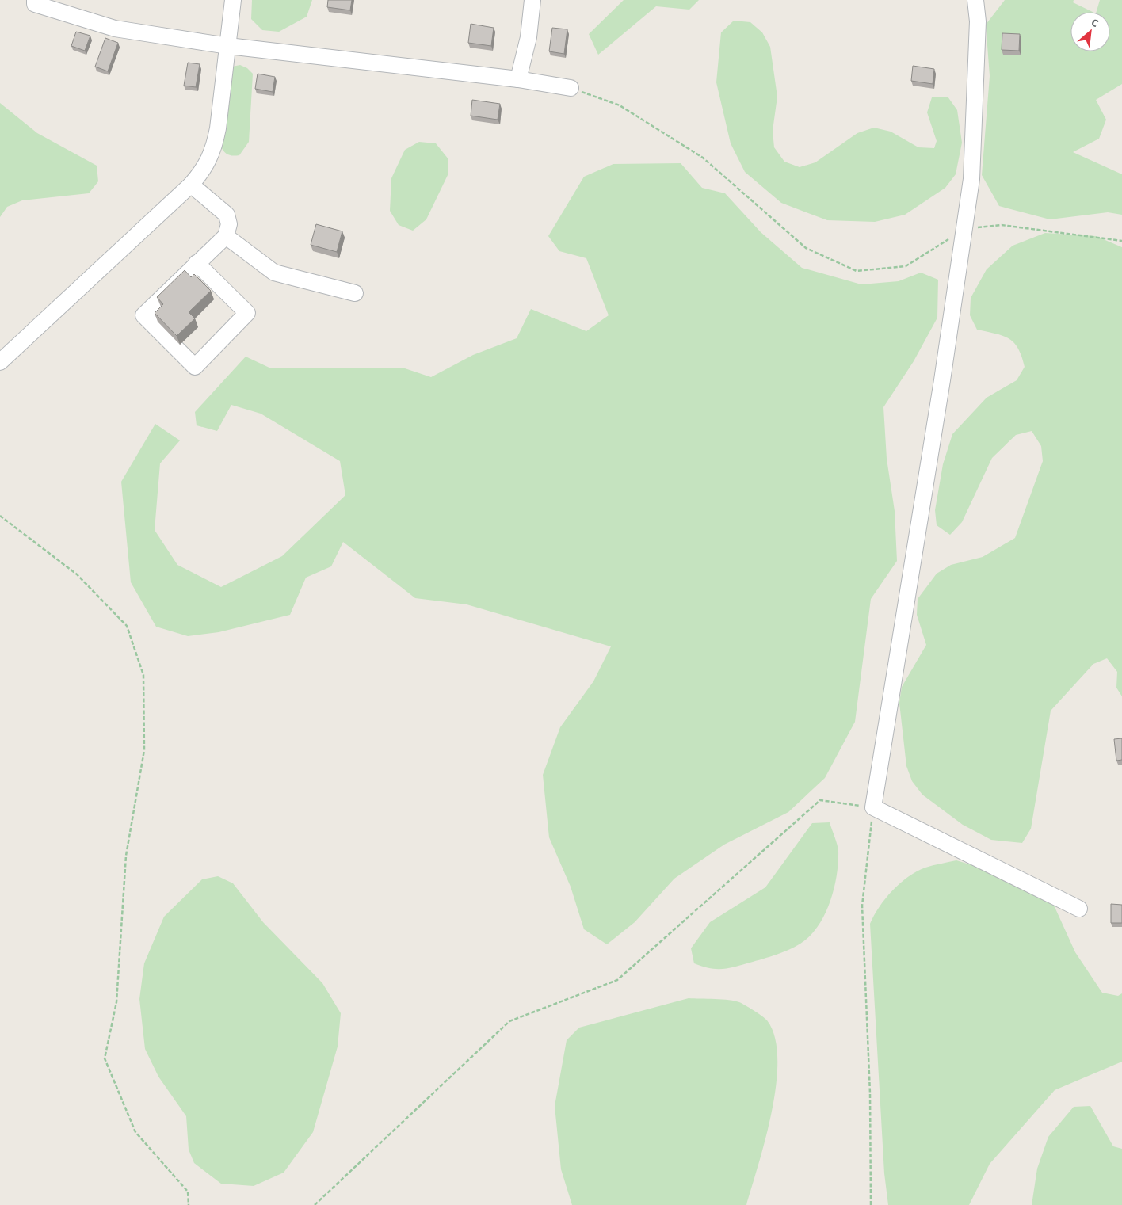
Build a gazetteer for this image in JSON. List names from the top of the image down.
{
  "north": "top right"
}
